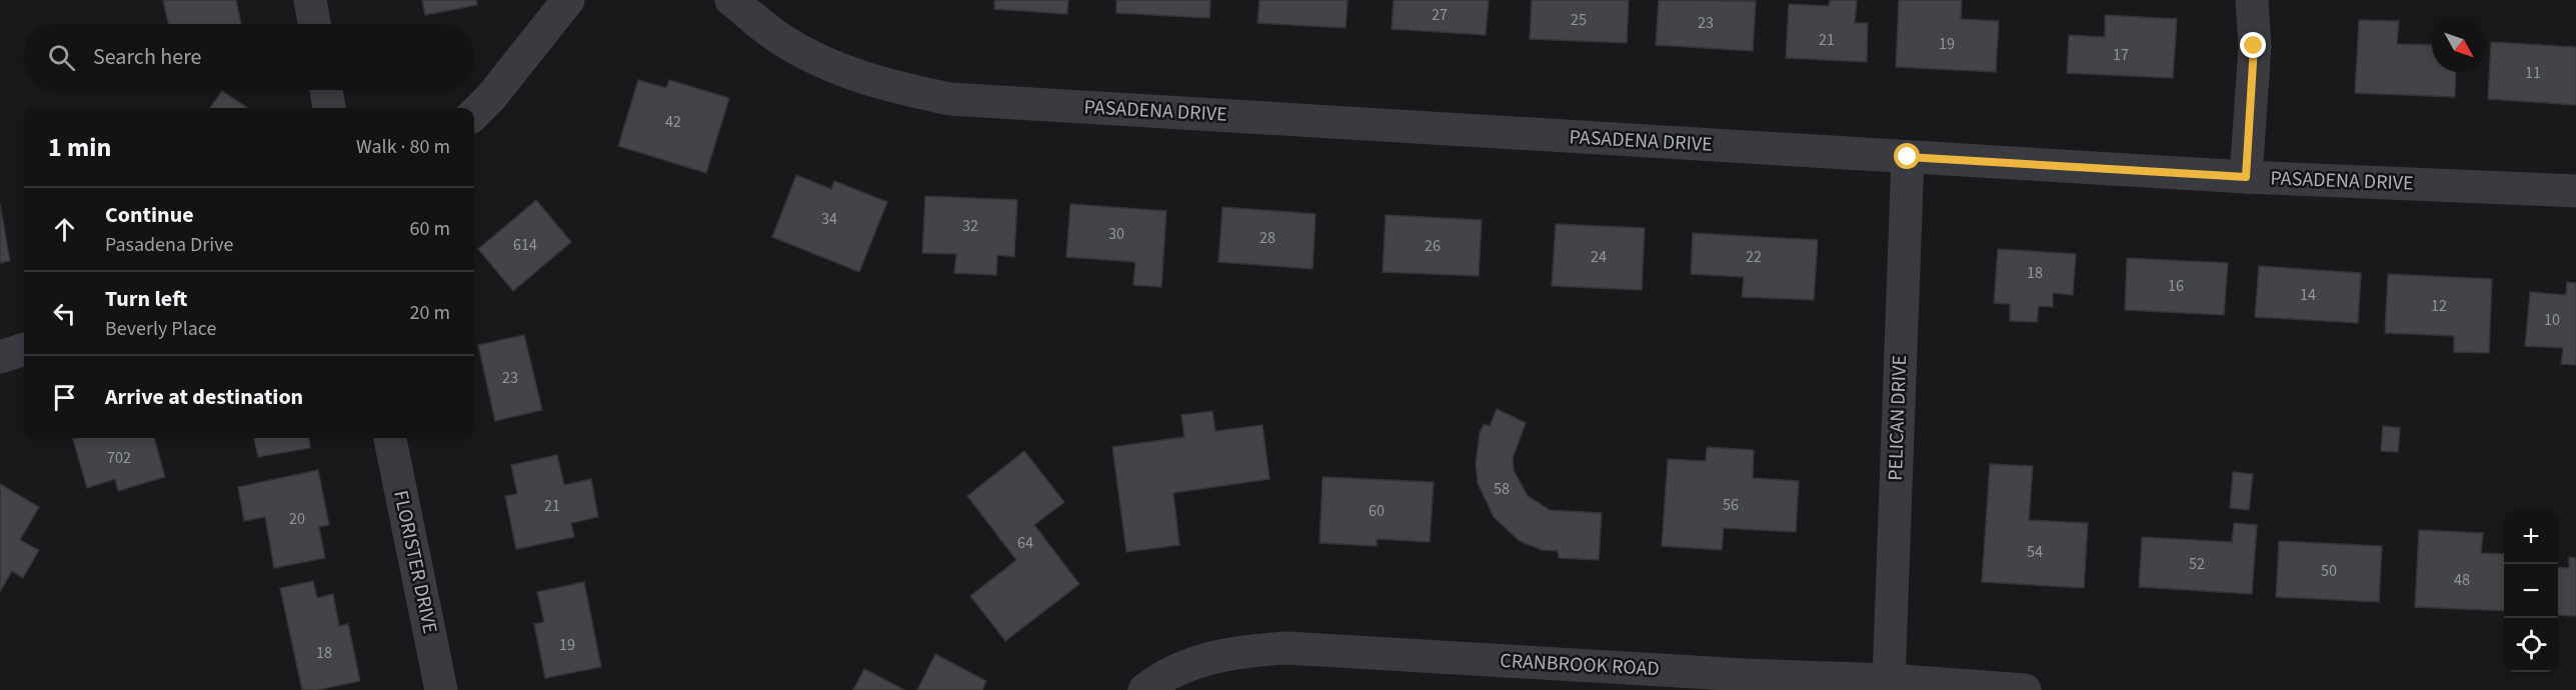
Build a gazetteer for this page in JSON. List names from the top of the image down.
{
  "streets": {
    "street": [
      "PASADENA DRIVE",
      "PELICAN DRIVE",
      "FLORISTER DRIVE",
      "CRANBROOK ROAD"
    ]
  },
  "crossings": [
    ["PASADENA DRIVE", "PELICAN DRIVE"],
    ["PELICAN DRIVE", "CRANBROOK ROAD"]
  ],
  "house_numbers": [
    "27",
    "25",
    "23",
    "21",
    "19",
    "17",
    "11",
    "42",
    "34",
    "32",
    "30",
    "28",
    "614",
    "26",
    "24",
    "22",
    "18",
    "16",
    "14",
    "12",
    "10",
    "23",
    "702",
    "58",
    "56",
    "21",
    "60",
    "20",
    "64",
    "54",
    "52",
    "50",
    "48",
    "19",
    "18"
  ],
  "north": "bottom right",
  "page": {
    "search": "Search here",
    "heading": ["1 min", "Walk · 80 m"],
    "list": [
      ["Continue", "Pasadena Drive", "60 m"],
      ["Turn left", "Beverly Place", "20 m"],
      "Arrive at destination"
    ],
    "map_buttons": ["+", "−"]
  }
}
